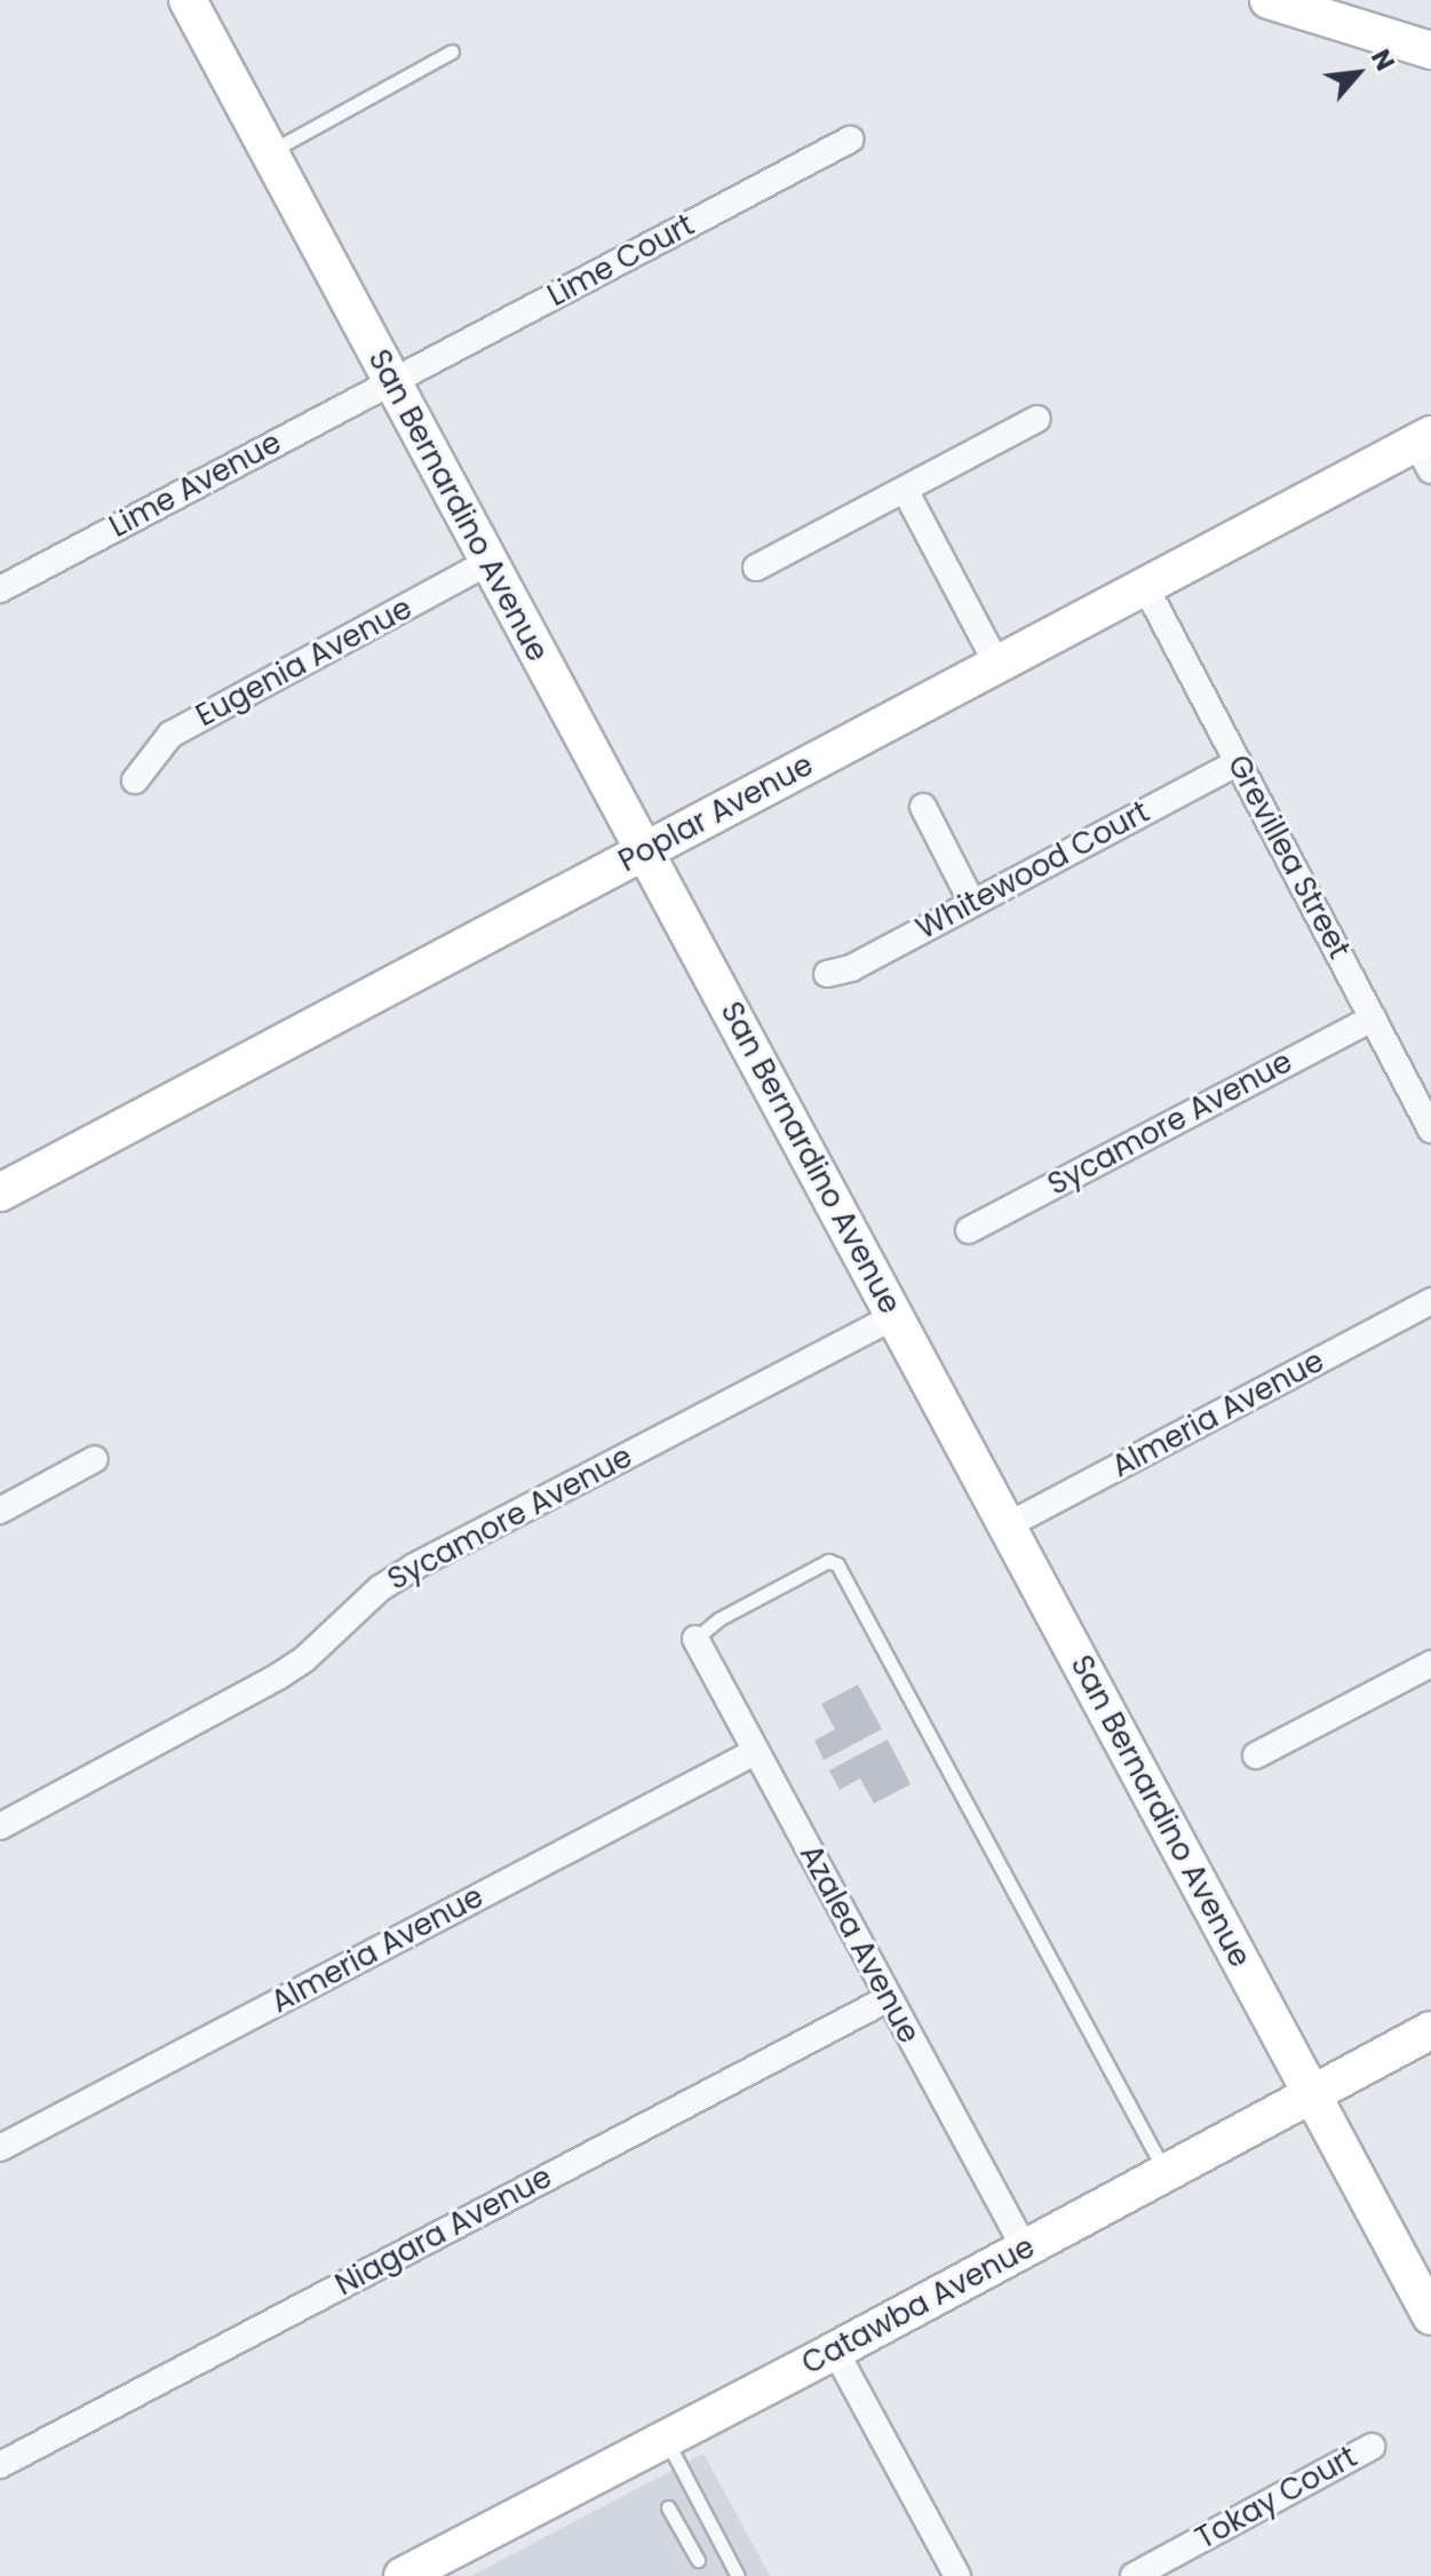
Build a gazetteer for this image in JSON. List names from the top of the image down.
{
  "streets": {
    "main road": ["San Bernardino Avenue", "Poplar Avenue", "Catawba Avenue"],
    "street": [
      "Lime Court",
      "Lime Avenue",
      "Eugenia Avenue",
      "Grevillea Street",
      "Whitewood Court",
      "Sycamore Avenue",
      "Almeria Avenue",
      "Azalea Avenue",
      "Niagara Avenue",
      "Tokay Court"
    ]
  },
  "crossings": [
    ["Lime Court", "Lime Avenue"],
    ["Lime Court", "San Bernardino Avenue"],
    ["Lime Avenue", "San Bernardino Avenue"],
    ["San Bernardino Avenue", "Eugenia Avenue"],
    ["San Bernardino Avenue", "Poplar Avenue"],
    ["San Bernardino Avenue", "Sycamore Avenue"],
    ["San Bernardino Avenue", "Almeria Avenue"],
    ["San Bernardino Avenue", "Catawba Avenue"],
    ["Poplar Avenue", "Grevillea Street"],
    ["Grevillea Street", "Whitewood Court"],
    ["Grevillea Street", "Sycamore Avenue"],
    ["Almeria Avenue", "Azalea Avenue"],
    ["Azalea Avenue", "Niagara Avenue"],
    ["Azalea Avenue", "Catawba Avenue"]
  ],
  "north": "top right"
}
